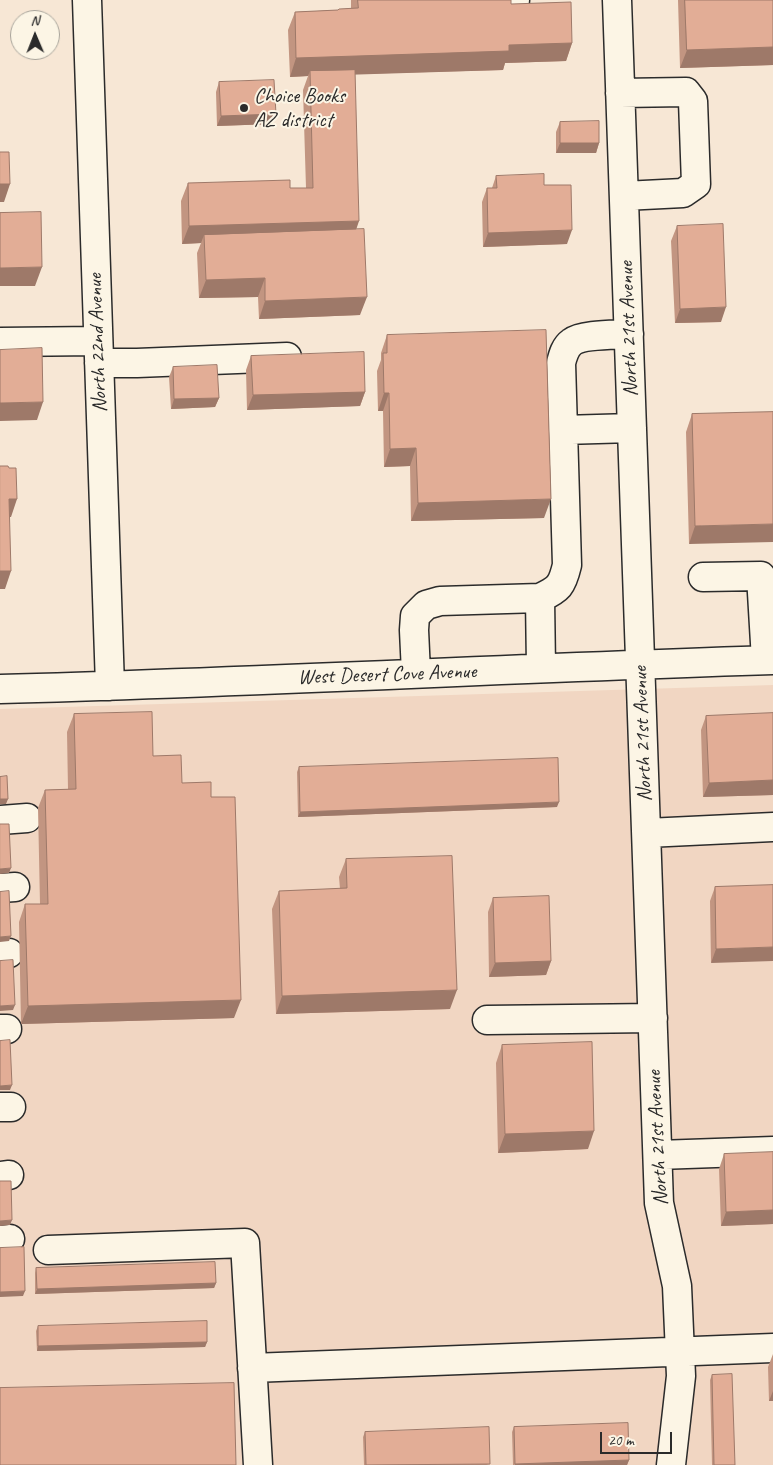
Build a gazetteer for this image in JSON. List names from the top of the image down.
{
  "streets": {
    "street": ["North 21st Avenue", "North 22nd Avenue", "West Desert Cove Avenue"]
  },
  "crossings": [
    ["North 21st Avenue", "West Desert Cove Avenue"],
    ["North 22nd Avenue", "West Desert Cove Avenue"]
  ],
  "places": ["Choice Books AZ district"],
  "scale_bar": "20 m",
  "north": "top"
}
